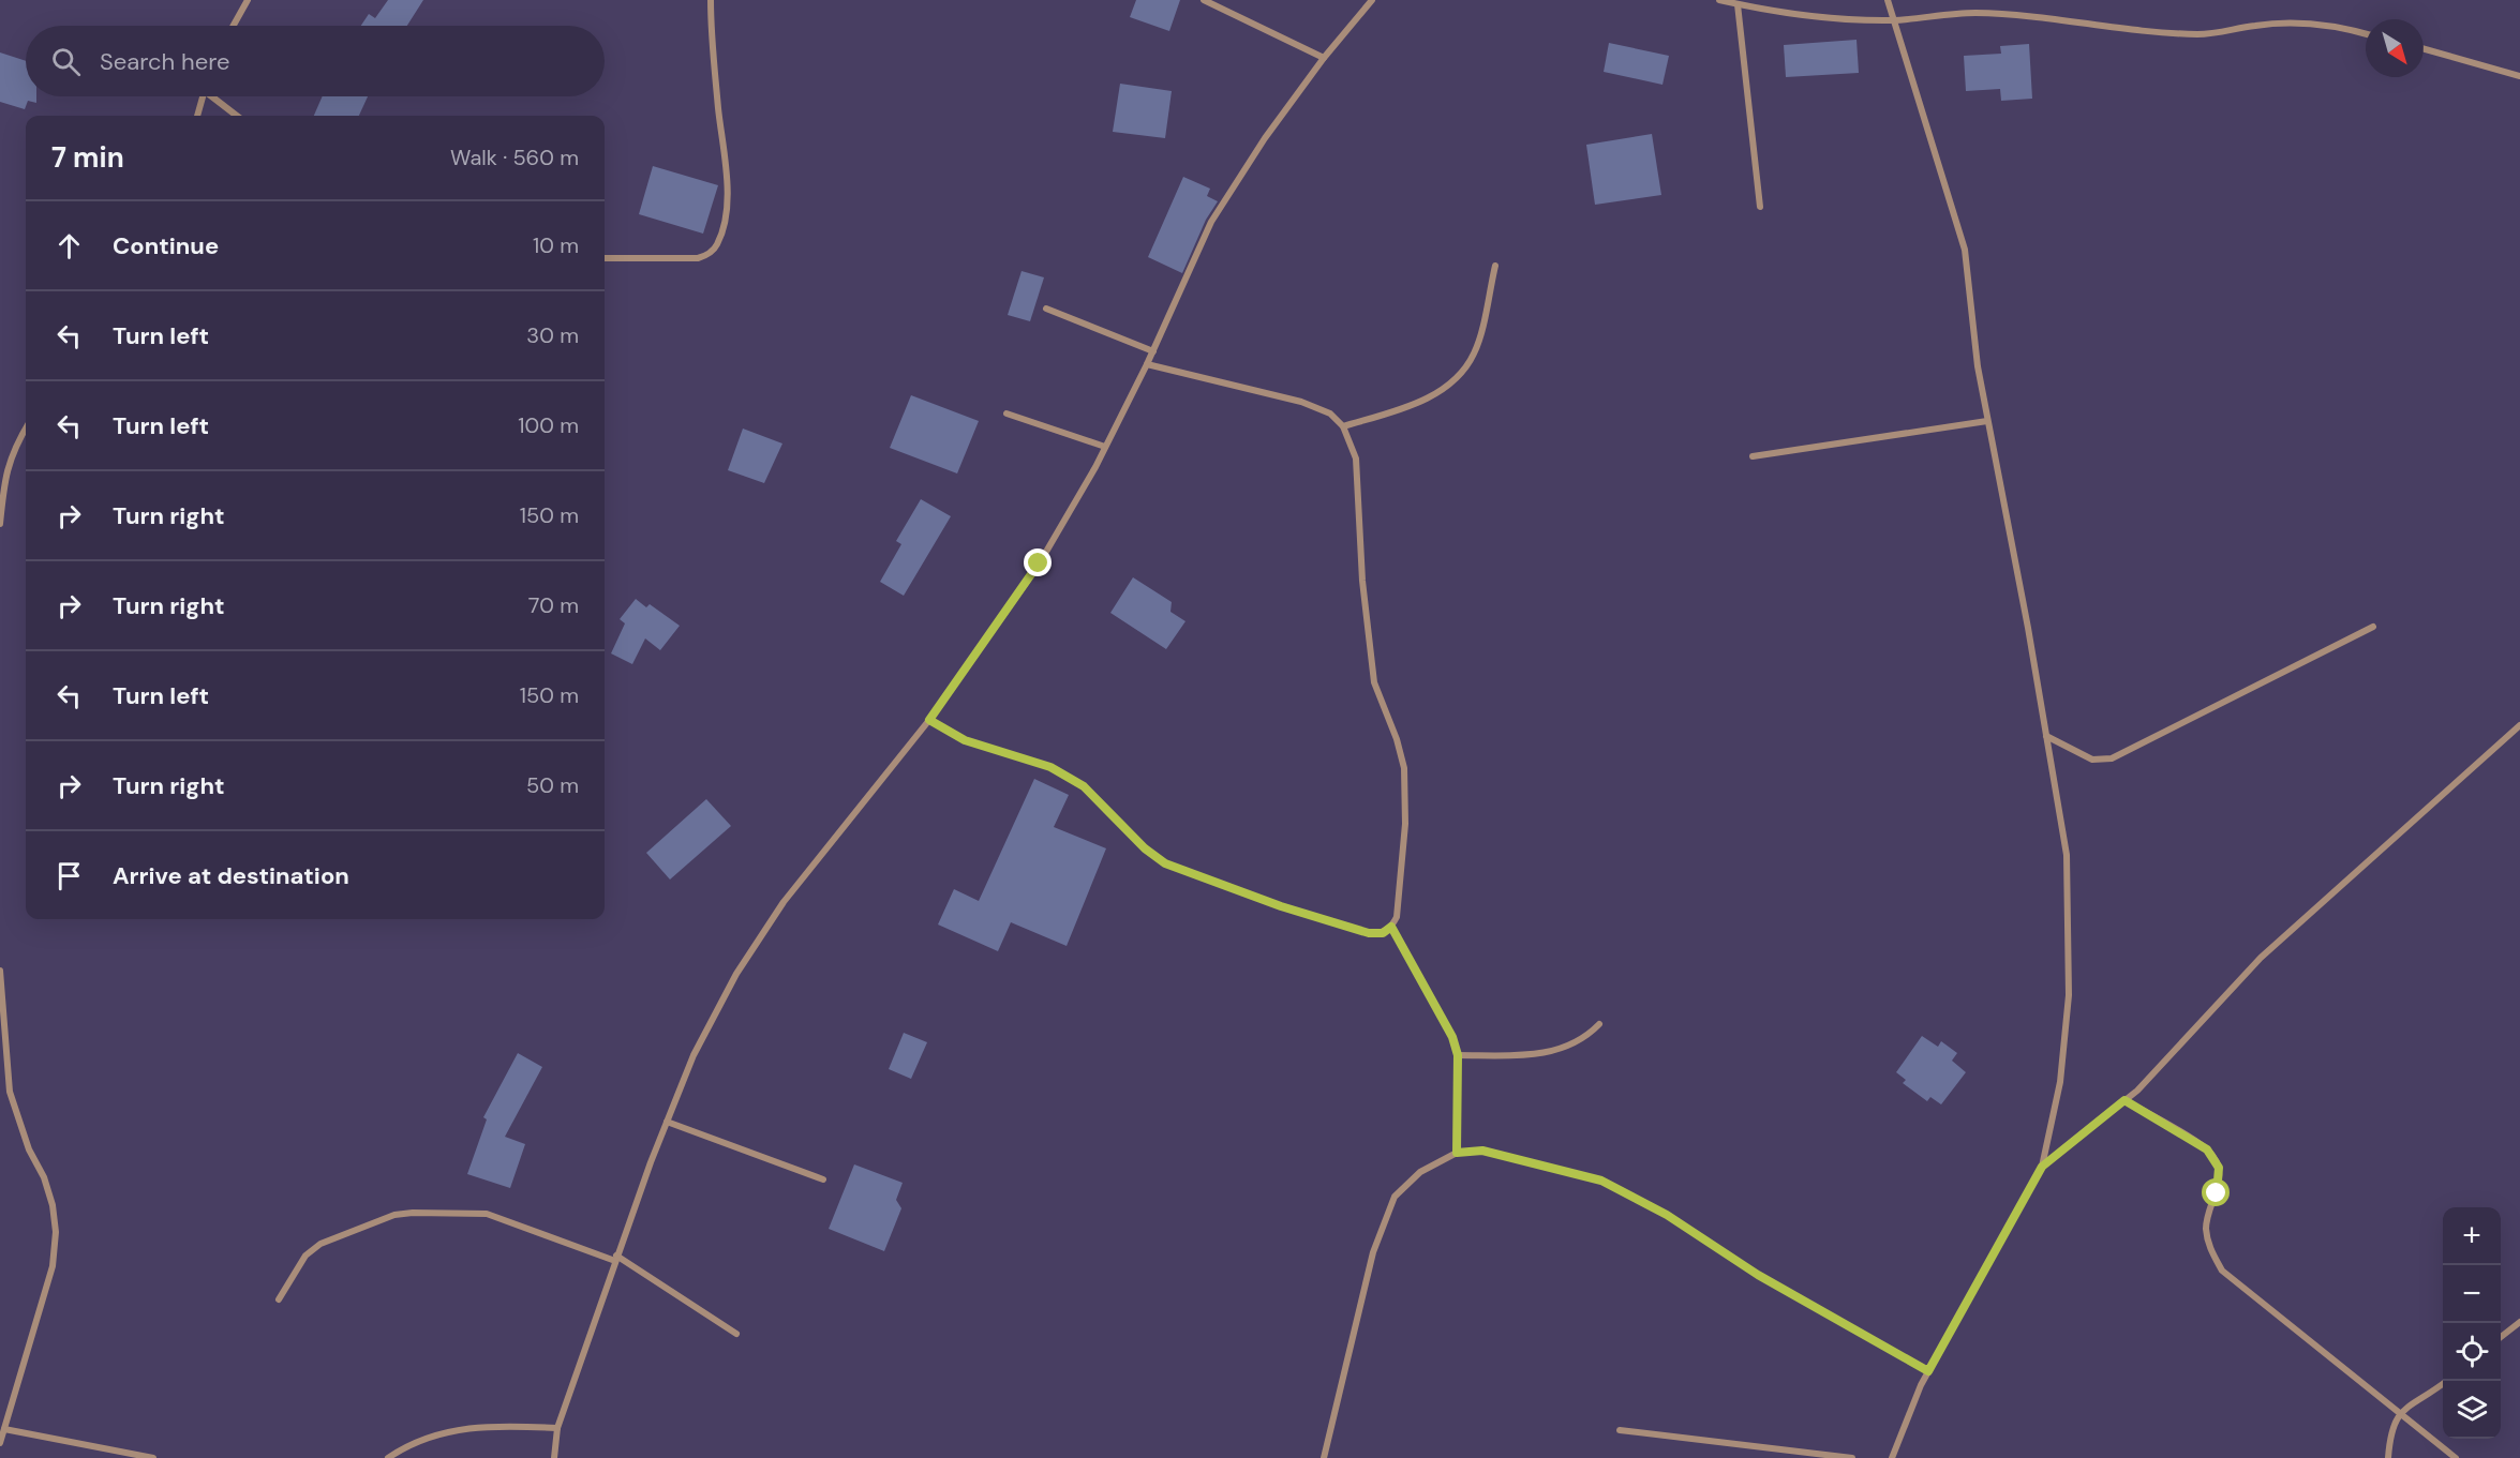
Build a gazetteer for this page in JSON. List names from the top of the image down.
{
  "north": "bottom right",
  "page": {
    "search": "Search here",
    "heading": ["7 min", "Walk · 560 m"],
    "list": [
      ["Continue", "10 m"],
      ["Turn left", "30 m"],
      ["Turn left", "100 m"],
      ["Turn right", "150 m"],
      ["Turn right", "70 m"],
      ["Turn left", "150 m"],
      ["Turn right", "50 m"],
      "Arrive at destination"
    ],
    "map_buttons": ["+", "−"]
  }
}
